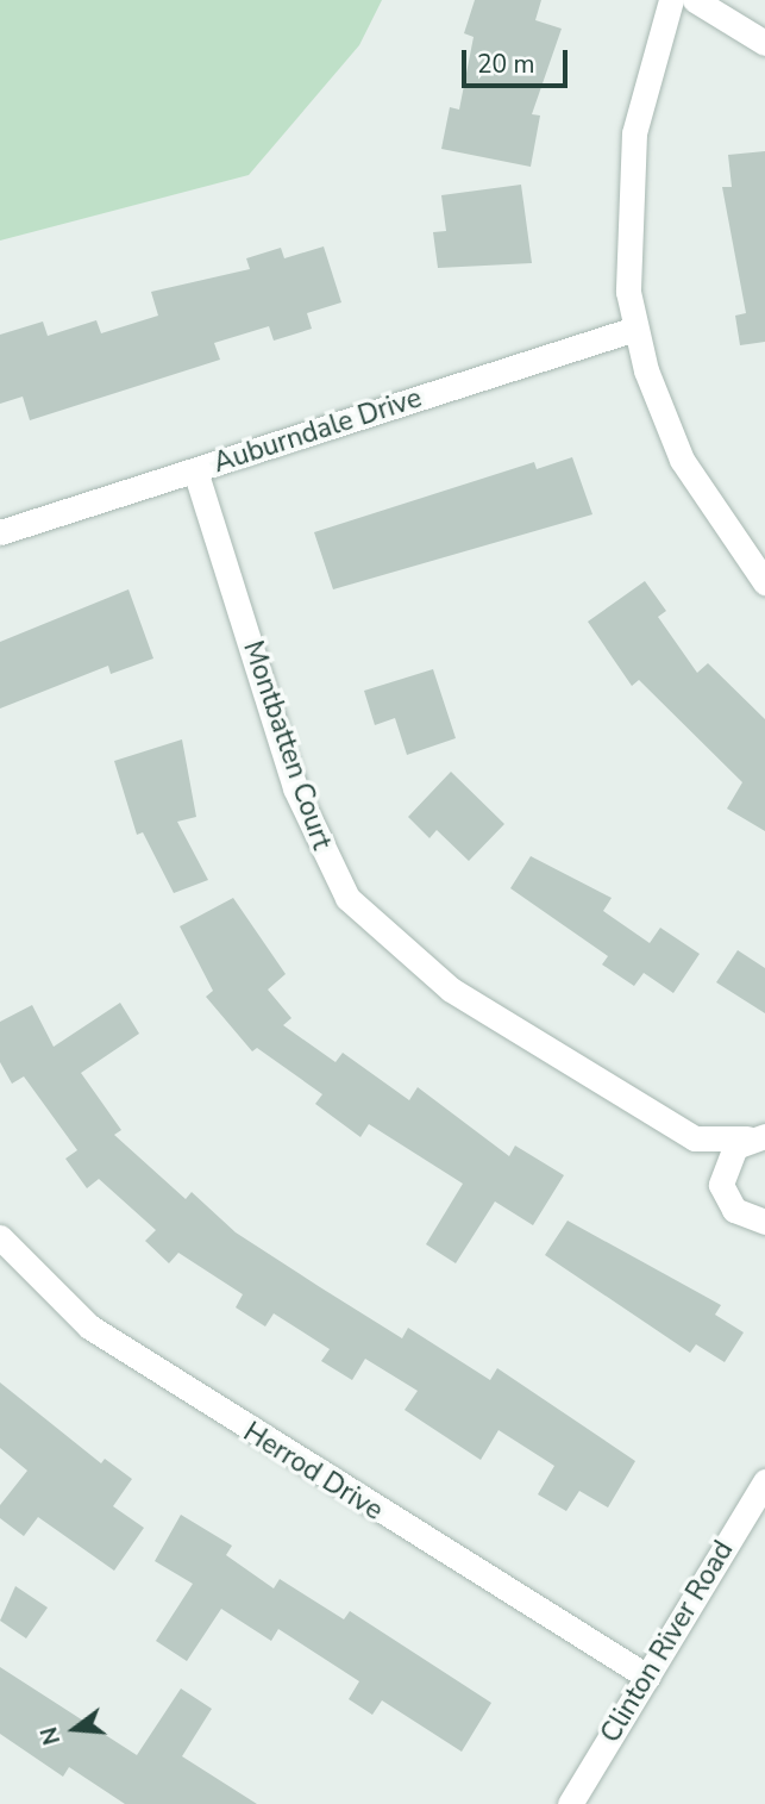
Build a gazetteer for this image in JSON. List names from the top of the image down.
{
  "streets": {
    "street": [
      "Auburndale Drive",
      "Montbatten Court",
      "Herrod Drive",
      "Clinton River Road"
    ]
  },
  "crossings": [
    ["Auburndale Drive", "Montbatten Court"],
    ["Herrod Drive", "Clinton River Road"]
  ],
  "scale_bar": "20 m",
  "north": "left"
}
